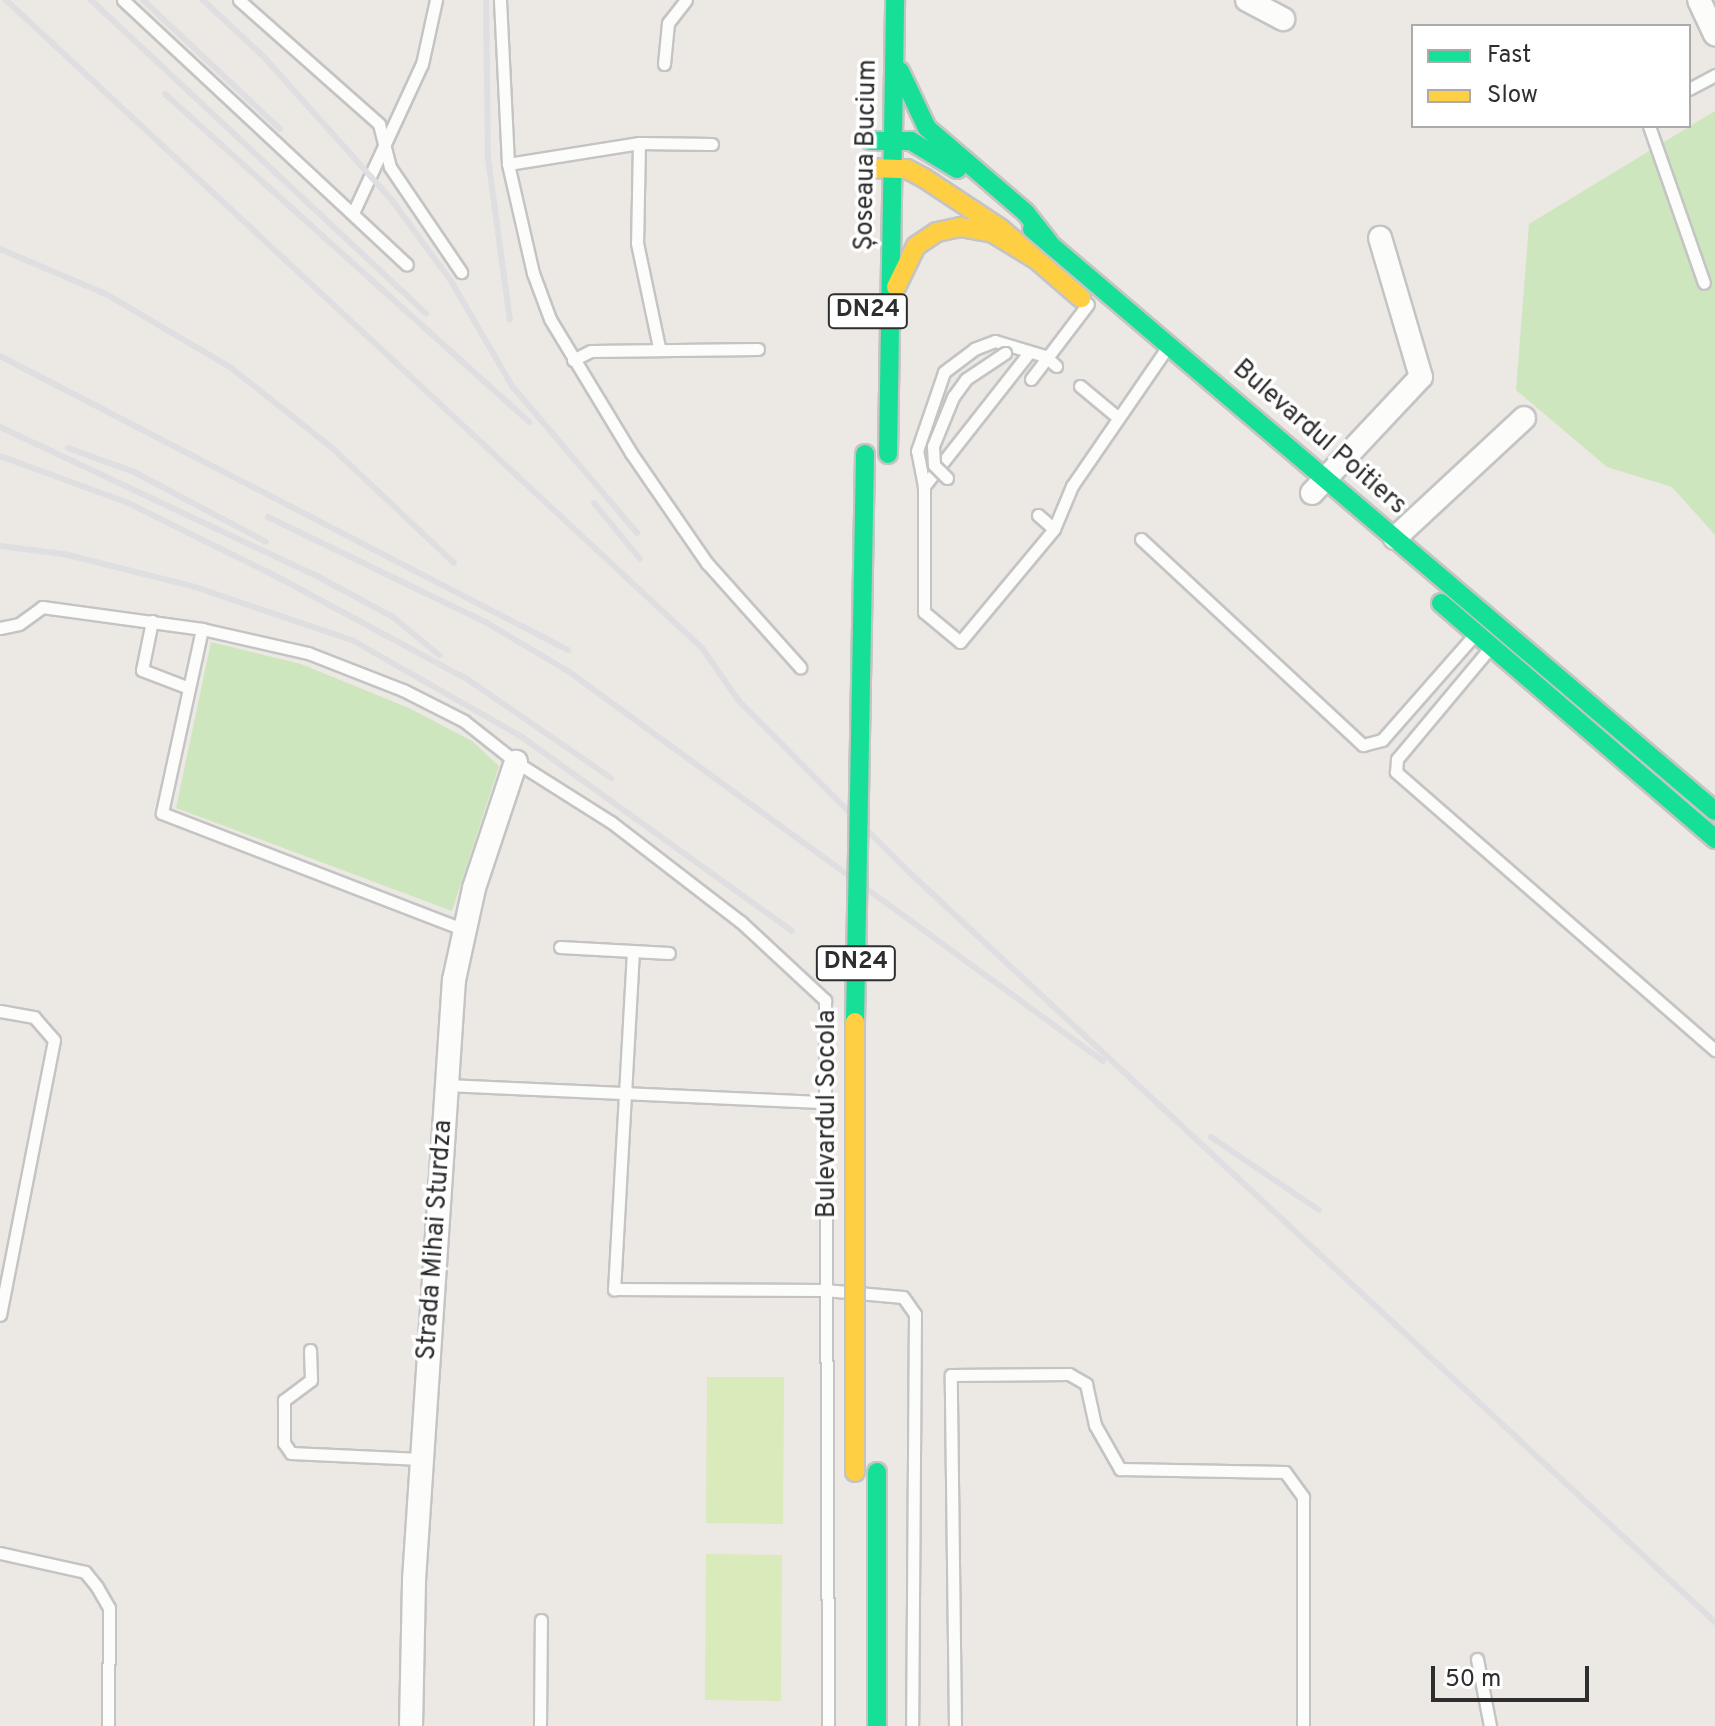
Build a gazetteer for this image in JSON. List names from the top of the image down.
{
  "streets": {
    "main road": [
      "Șoseaua Bucium",
      "DN24",
      "Bulevardul Poitiers",
      "Bulevardul Socola"
    ],
    "street": ["Strada Mihai Sturdza"]
  },
  "crossings": [
    ["Șoseaua Bucium", "Bulevardul Poitiers"]
  ],
  "legend": ["Fast", "Slow"],
  "scale_bar": "50 m"
}
